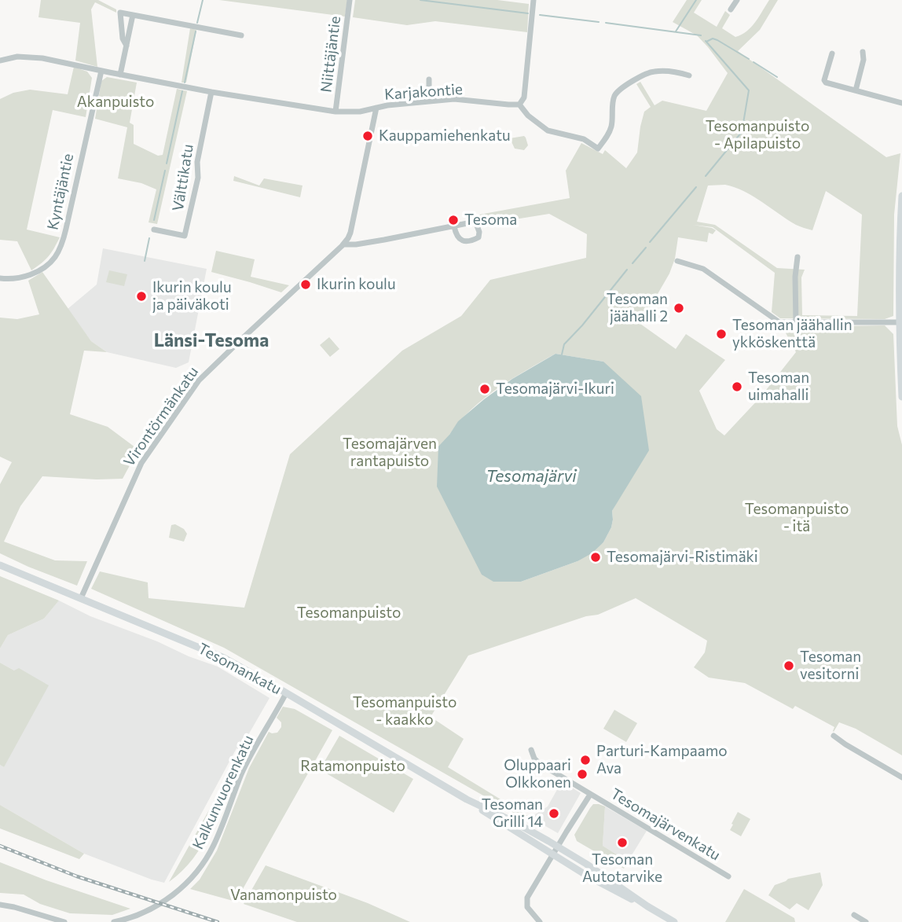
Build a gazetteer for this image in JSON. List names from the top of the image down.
{
  "streets": {
    "main road": ["Tesomankatu"],
    "street": [
      "Niittäjäntie",
      "Karjakontie",
      "Välttikatu",
      "Kyntäjäntie",
      "Virontörmänkatu",
      "Kalkunvuorenkatu",
      "Tesomajärvenkatu"
    ]
  },
  "crossings": [
    ["Niittäjäntie", "Karjakontie"],
    ["Karjakontie", "Välttikatu"],
    ["Karjakontie", "Kyntäjäntie"],
    ["Virontörmänkatu", "Tesomankatu"],
    ["Tesomankatu", "Kalkunvuorenkatu"],
    ["Tesomankatu", "Tesomajärvenkatu"]
  ],
  "districts": ["Länsi-Tesoma"],
  "water": ["Tesomajärvi"],
  "parks": [
    "Akanpuisto",
    "Tesomanpuisto - Apilapuisto",
    "Tesomajärven rantapuisto",
    "Tesomanpuisto - itä",
    "Tesomanpuisto",
    "Tesomanpuisto - kaakko",
    "Ratamonpuisto",
    "Vanamonpuisto"
  ],
  "places": [
    "Kauppamiehenkatu",
    "Tesoma",
    "Ikurin koulu",
    "Ikurin koulu ja päiväkoti",
    "Tesoman jäähalli 2",
    "Tesoman jäähallin ykköskenttä",
    "Tesoman uimahalli",
    "Tesomajärvi-Ikuri",
    "Tesomajärvi-Ristimäki",
    "Tesoman vesitorni",
    "Parturi-Kampaamo Ava",
    "Oluppaari Olkkonen",
    "Tesoman Grilli 14",
    "Tesoman Autotarvike"
  ]
}
